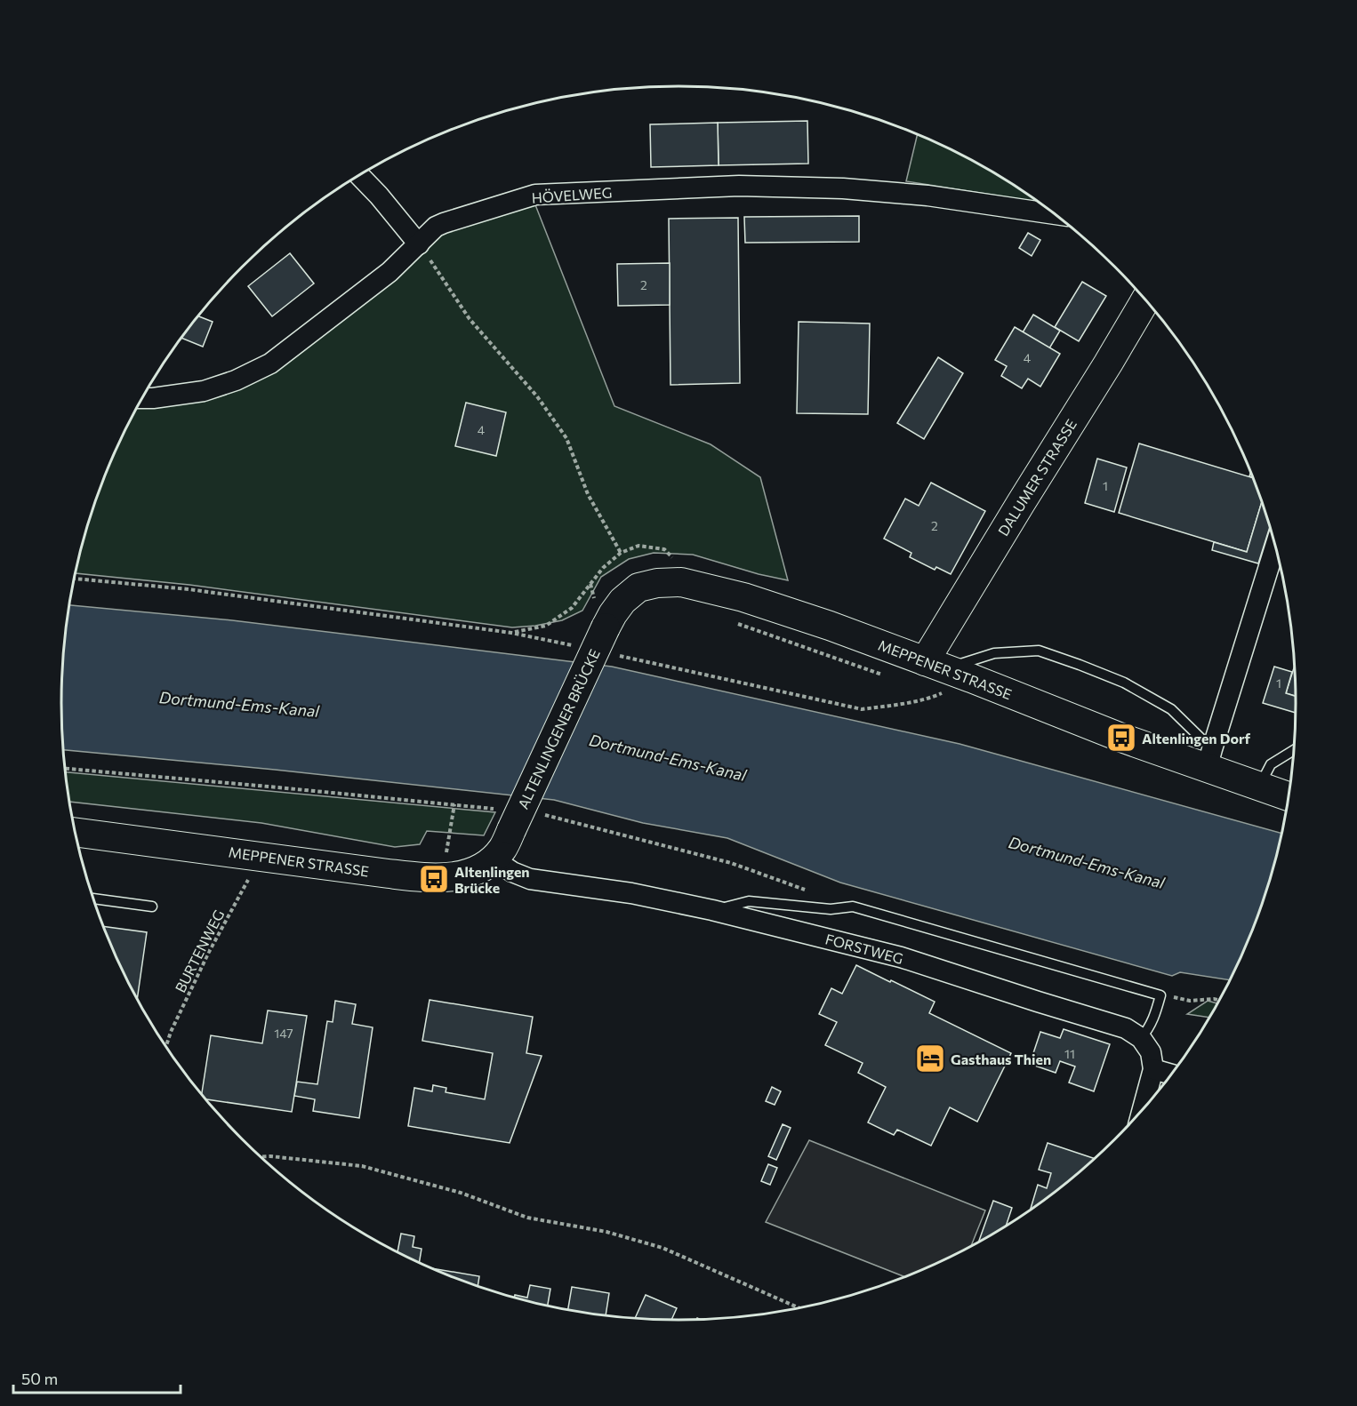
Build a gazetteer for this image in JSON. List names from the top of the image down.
{
  "streets": {
    "main road": ["DALUMER STRASSE", "MEPPENER STRASSE", "ALTENLINGENER BRÜCKE"],
    "street": ["HÖVELWEG", "FORSTWEG"],
    "path": ["BURTENWEG"]
  },
  "crossings": [
    ["DALUMER STRASSE", "MEPPENER STRASSE"],
    ["MEPPENER STRASSE", "ALTENLINGENER BRÜCKE"],
    ["MEPPENER STRASSE", "FORSTWEG"],
    ["MEPPENER STRASSE", "BURTENWEG"]
  ],
  "water": ["Dortmund-Ems-Kanal"],
  "places": {
    "bus stop": ["Altenlingen Dorf", "Altenlingen Brücke"],
    "hotel": ["Gasthaus Thien"]
  },
  "house_numbers": [
    "2",
    "4",
    "4",
    "1",
    "2",
    "1",
    "147",
    "11"
  ],
  "scale_bar": "50 m"
}
